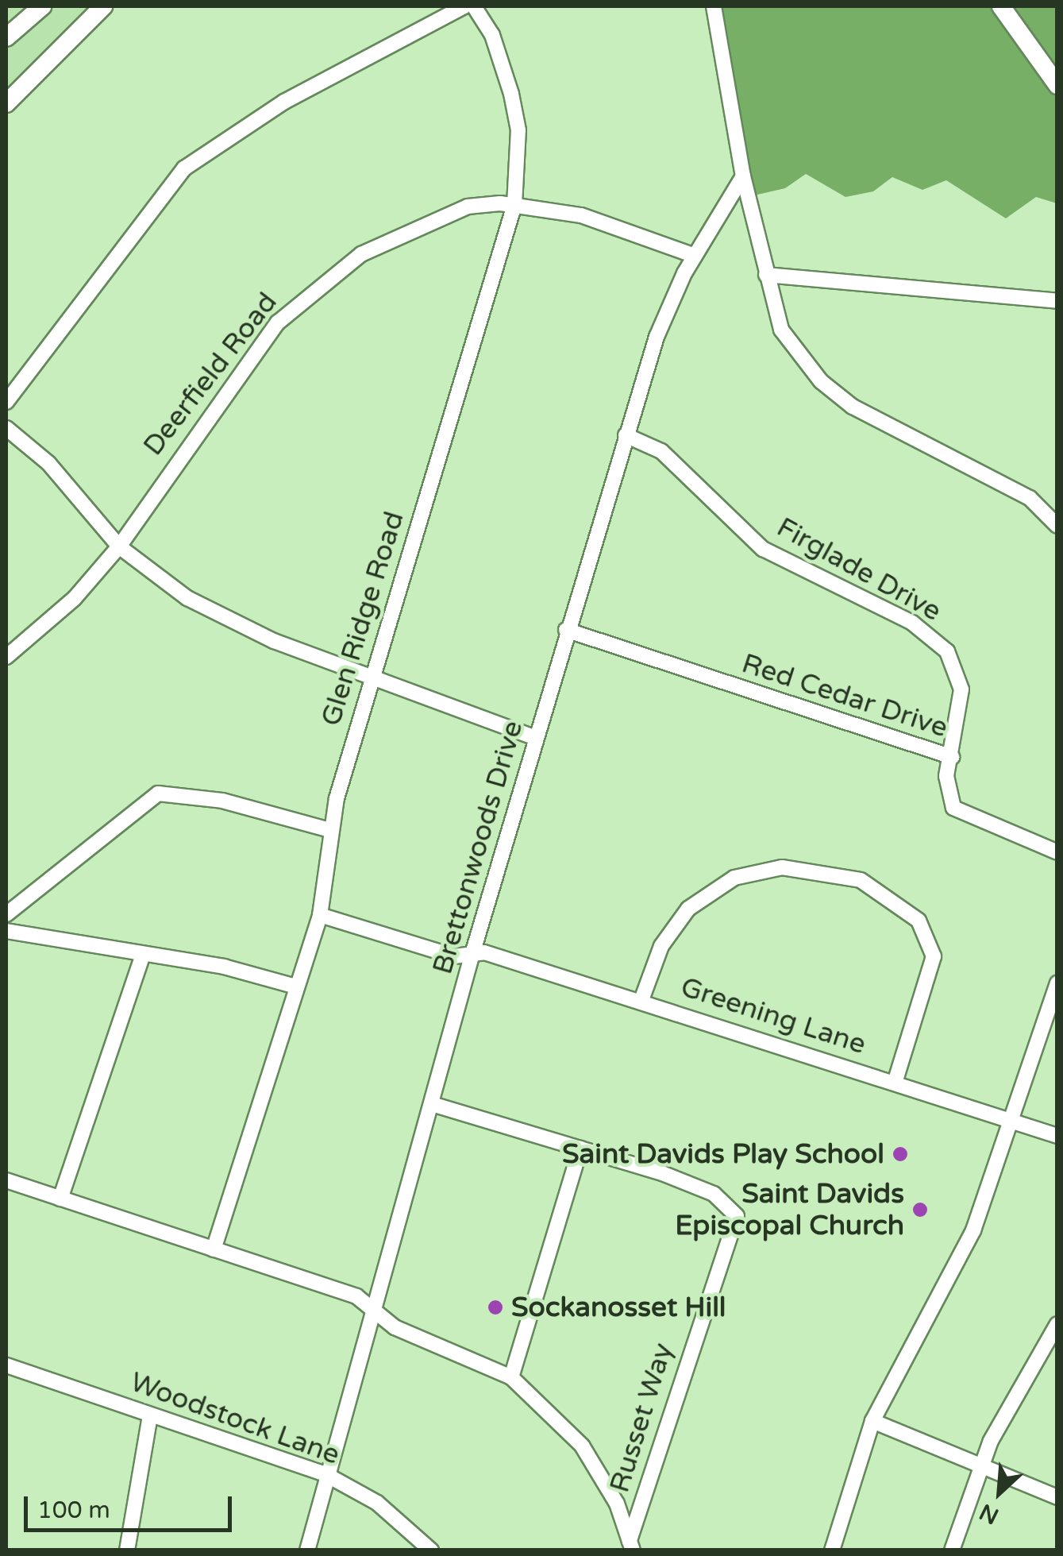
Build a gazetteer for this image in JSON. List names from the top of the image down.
{
  "streets": {
    "street": [
      "Deerfield Road",
      "Firglade Drive",
      "Glen Ridge Road",
      "Red Cedar Drive",
      "Brettonwoods Drive",
      "Greening Lane",
      "Russet Way",
      "Woodstock Lane"
    ]
  },
  "crossings": [
    ["Deerfield Road", "Glen Ridge Road"],
    ["Deerfield Road", "Brettonwoods Drive"],
    ["Firglade Drive", "Red Cedar Drive"],
    ["Firglade Drive", "Brettonwoods Drive"],
    ["Glen Ridge Road", "Greening Lane"],
    ["Red Cedar Drive", "Brettonwoods Drive"],
    ["Brettonwoods Drive", "Greening Lane"],
    ["Brettonwoods Drive", "Russet Way"],
    ["Brettonwoods Drive", "Woodstock Lane"]
  ],
  "places": ["Saint Davids Play School", "Saint Davids Episcopal Church", "Sockanosset Hill"],
  "scale_bar": "100 m",
  "north": "bottom left"
}
